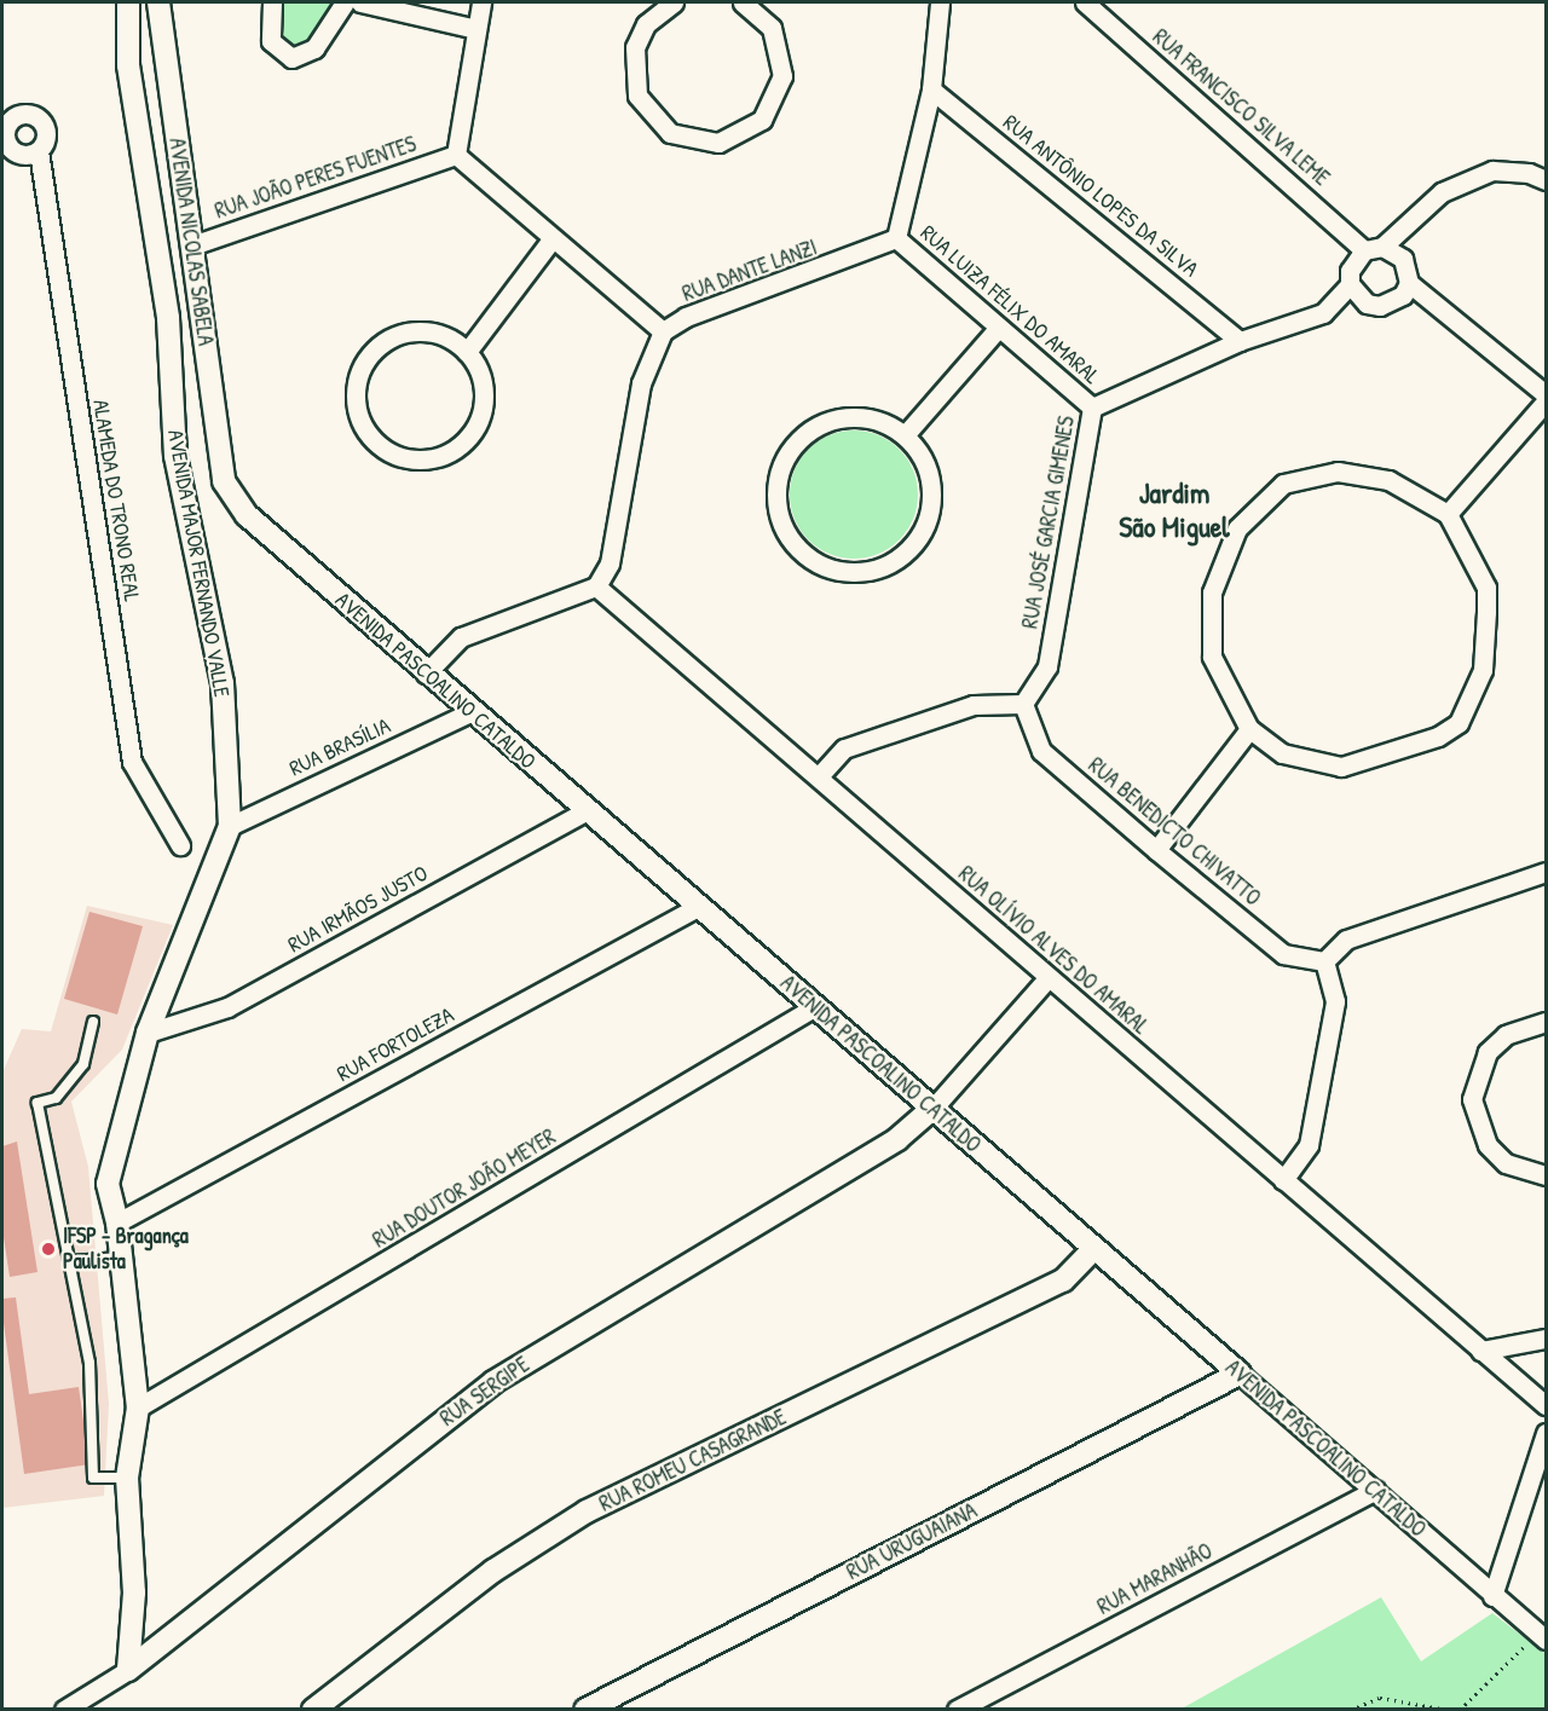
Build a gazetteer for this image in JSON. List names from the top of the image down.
{
  "streets": {
    "street": [
      "RUA FRANCISCO SILVA LEME",
      "RUA JOÃO PERES FUENTES",
      "RUA ANTÔNIO LOPES DA SILVA",
      "AVENIDA NICOLAS SABELA",
      "RUA DANTE LANZI",
      "RUA LUIZA FÉLIX DO AMARAL",
      "ALAMEDA DO TRONO REAL",
      "RUA JOSÉ GARCIA GIMENES",
      "AVENIDA MAJOR FERNANDO VALLE",
      "AVENIDA PASCOALINO CATALDO",
      "RUA BRASÍLIA",
      "RUA BENEDICTO CHIVATTO",
      "RUA IRMÃOS JUSTO",
      "RUA OLÍVIO ALVES DO AMARAL",
      "RUA FORTOLEZA",
      "RUA DOUTOR JOÃO MEYER",
      "RUA SERGIPE",
      "RUA ROMEU CASAGRANDE",
      "RUA URUGUAIANA",
      "RUA MARANHÃO"
    ]
  },
  "crossings": [
    ["RUA FRANCISCO SILVA LEME", "RUA JOSÉ GARCIA GIMENES"],
    ["RUA JOÃO PERES FUENTES", "AVENIDA NICOLAS SABELA"],
    ["RUA ANTÔNIO LOPES DA SILVA", "RUA JOSÉ GARCIA GIMENES"],
    ["AVENIDA NICOLAS SABELA", "AVENIDA PASCOALINO CATALDO"],
    ["RUA DANTE LANZI", "RUA LUIZA FÉLIX DO AMARAL"],
    ["RUA LUIZA FÉLIX DO AMARAL", "RUA JOSÉ GARCIA GIMENES"],
    ["RUA JOSÉ GARCIA GIMENES", "RUA BENEDICTO CHIVATTO"],
    ["AVENIDA MAJOR FERNANDO VALLE", "RUA BRASÍLIA"],
    ["AVENIDA MAJOR FERNANDO VALLE", "RUA IRMÃOS JUSTO"],
    ["AVENIDA MAJOR FERNANDO VALLE", "RUA FORTOLEZA"],
    ["AVENIDA MAJOR FERNANDO VALLE", "RUA DOUTOR JOÃO MEYER"],
    ["AVENIDA MAJOR FERNANDO VALLE", "RUA SERGIPE"],
    ["AVENIDA PASCOALINO CATALDO", "RUA BRASÍLIA"],
    ["AVENIDA PASCOALINO CATALDO", "RUA IRMÃOS JUSTO"],
    ["AVENIDA PASCOALINO CATALDO", "RUA FORTOLEZA"],
    ["AVENIDA PASCOALINO CATALDO", "RUA DOUTOR JOÃO MEYER"],
    ["AVENIDA PASCOALINO CATALDO", "RUA SERGIPE"],
    ["AVENIDA PASCOALINO CATALDO", "RUA ROMEU CASAGRANDE"],
    ["AVENIDA PASCOALINO CATALDO", "RUA URUGUAIANA"],
    ["AVENIDA PASCOALINO CATALDO", "RUA MARANHÃO"]
  ],
  "districts": ["Jardim São Miguel"],
  "places": ["IFSP - Bragança Paulista"]
}
